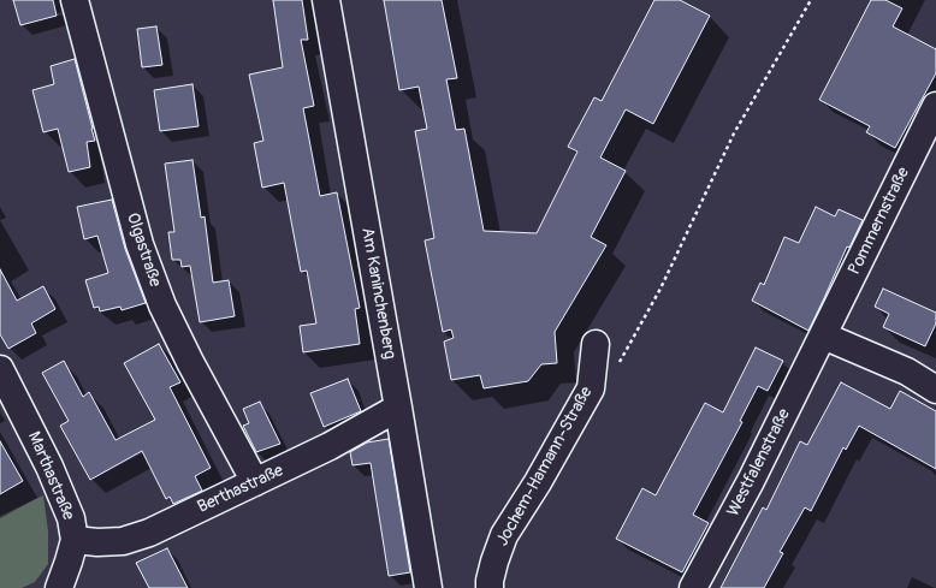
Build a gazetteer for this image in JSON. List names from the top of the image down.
{
  "streets": {
    "street": [
      "Pommernstraße",
      "Olgastraße",
      "Am Kaninchenberg",
      "Westfalenstraße",
      "Jochem-Hamann-Straße",
      "Marthastraße",
      "Berthastraße"
    ]
  },
  "crossings": [
    ["Pommernstraße", "Westfalenstraße"],
    ["Olgastraße", "Berthastraße"],
    ["Am Kaninchenberg", "Berthastraße"],
    ["Marthastraße", "Berthastraße"]
  ]
}
